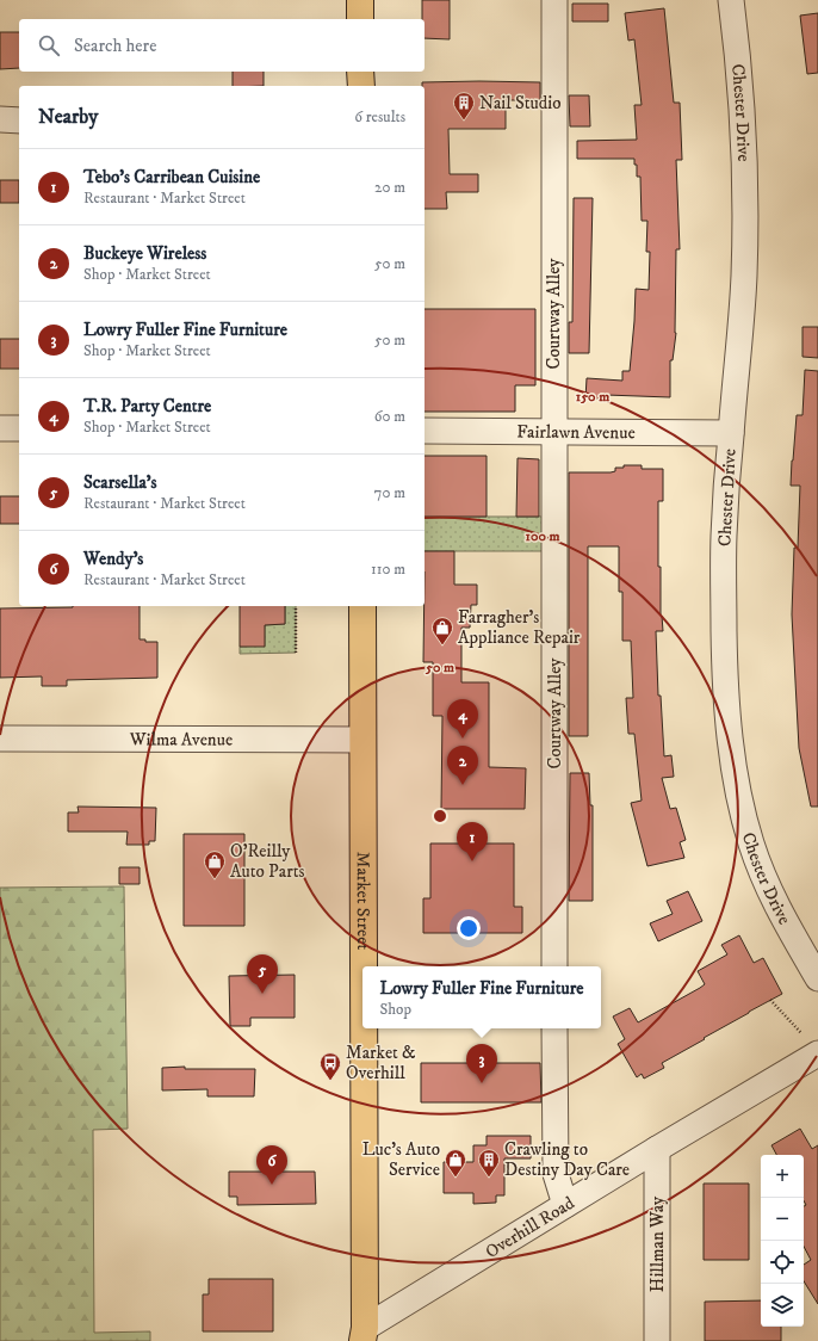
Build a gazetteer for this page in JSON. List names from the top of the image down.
{
  "streets": {
    "main road": ["Market Street"],
    "street": [
      "Chester Drive",
      "Courtway Alley",
      "Fairlawn Avenue",
      "Wilma Avenue",
      "Overhill Road",
      "Hillman Way"
    ]
  },
  "crossings": [
    ["Chester Drive", "Fairlawn Avenue"],
    ["Courtway Alley", "Fairlawn Avenue"],
    ["Wilma Avenue", "Market Street"],
    ["Market Street", "Overhill Road"],
    ["Overhill Road", "Hillman Way"]
  ],
  "places": {
    "building": ["Nail Studio", "Crawling to Destiny Day Care"],
    "shop": ["Farragher's Appliance Repair", "O'Reilly Auto Parts", "Luc's Auto Service"],
    "bus stop": ["Market & Overhill"]
  },
  "page": {
    "search": "Search here",
    "heading": ["Nearby", "6 results"],
    "list": [
      {
        "mark": "1",
        "name": "Tebo's Carribean Cuisine",
        "note": "Restaurant · Market Street",
        "value": "20 m"
      },
      {
        "mark": "2",
        "name": "Buckeye Wireless",
        "note": "Shop · Market Street",
        "value": "50 m"
      },
      {
        "mark": "3",
        "name": "Lowry Fuller Fine Furniture",
        "note": "Shop · Market Street",
        "value": "50 m"
      },
      {
        "mark": "4",
        "name": "T.R. Party Centre",
        "note": "Shop · Market Street",
        "value": "60 m"
      },
      {
        "mark": "5",
        "name": "Scarsella's",
        "note": "Restaurant · Market Street",
        "value": "70 m"
      },
      {
        "mark": "6",
        "name": "Wendy's",
        "note": "Restaurant · Market Street",
        "value": "110 m"
      }
    ],
    "pins": [
      "4",
      "2",
      "1",
      "5",
      "3",
      "6"
    ],
    "popup": ["Lowry Fuller Fine Furniture", "Shop"],
    "map_buttons": ["+", "−"]
  },
  "rings": ["150 m", "100 m", "50 m"]
}
